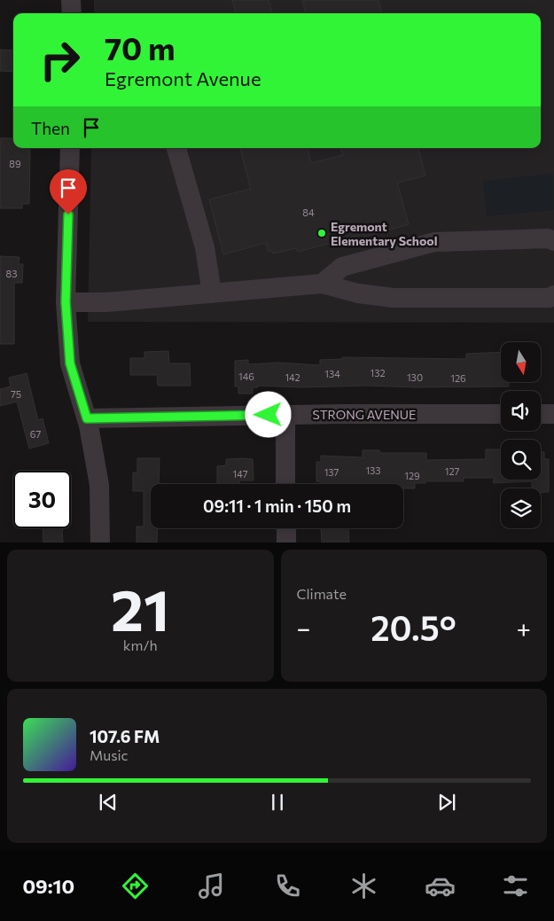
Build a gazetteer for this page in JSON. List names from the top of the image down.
{
  "streets": {
    "street": ["STRONG AVENUE"]
  },
  "places": ["Egremont Elementary School"],
  "house_numbers": [
    "89",
    "84",
    "83",
    "132",
    "134",
    "146",
    "142",
    "130",
    "126",
    "75",
    "67",
    "133",
    "127",
    "137",
    "147",
    "129"
  ],
  "north": "bottom",
  "page": {
    "turn": ["70 m", "Egremont Avenue"],
    "then": "Then",
    "limit": "30",
    "trip": "09:11 · 1 min · 150 m",
    "tile": [
      ["21", "km/h"],
      "Climate"
    ],
    "heat": ["−", "20.5°", "+"],
    "song": ["107.6 FM", "Music"],
    "tabs": "09:10"
  }
}
